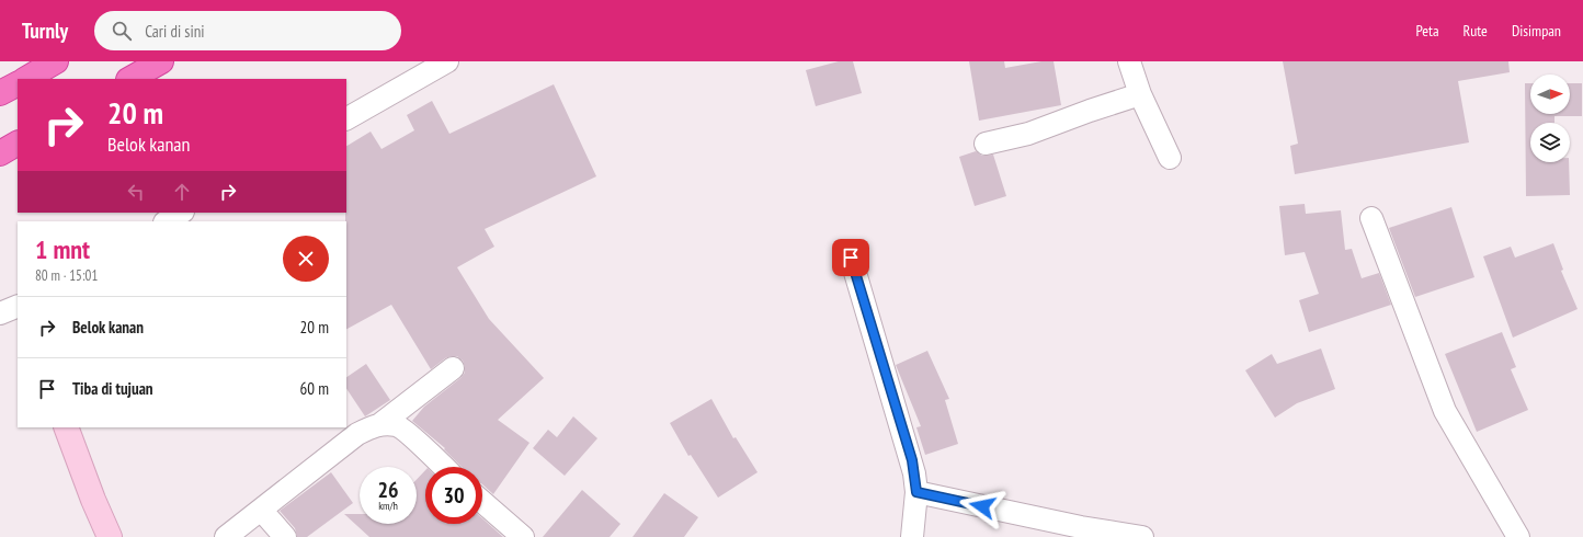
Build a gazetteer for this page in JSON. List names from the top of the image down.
{
  "north": "right",
  "page": {
    "header": "Turnly",
    "search": "Cari di sini",
    "nav": ["Peta", "Rute", "Disimpan"],
    "turn": ["20 m", "Belok kanan"],
    "heading": ["1 mnt", "80 m · 15:01"],
    "list": [
      {
        "name": "Belok kanan",
        "value": "20 m"
      },
      {
        "name": "Tiba di tujuan",
        "value": "60 m"
      }
    ],
    "speed": "26 km/h",
    "limit": "30"
  }
}
